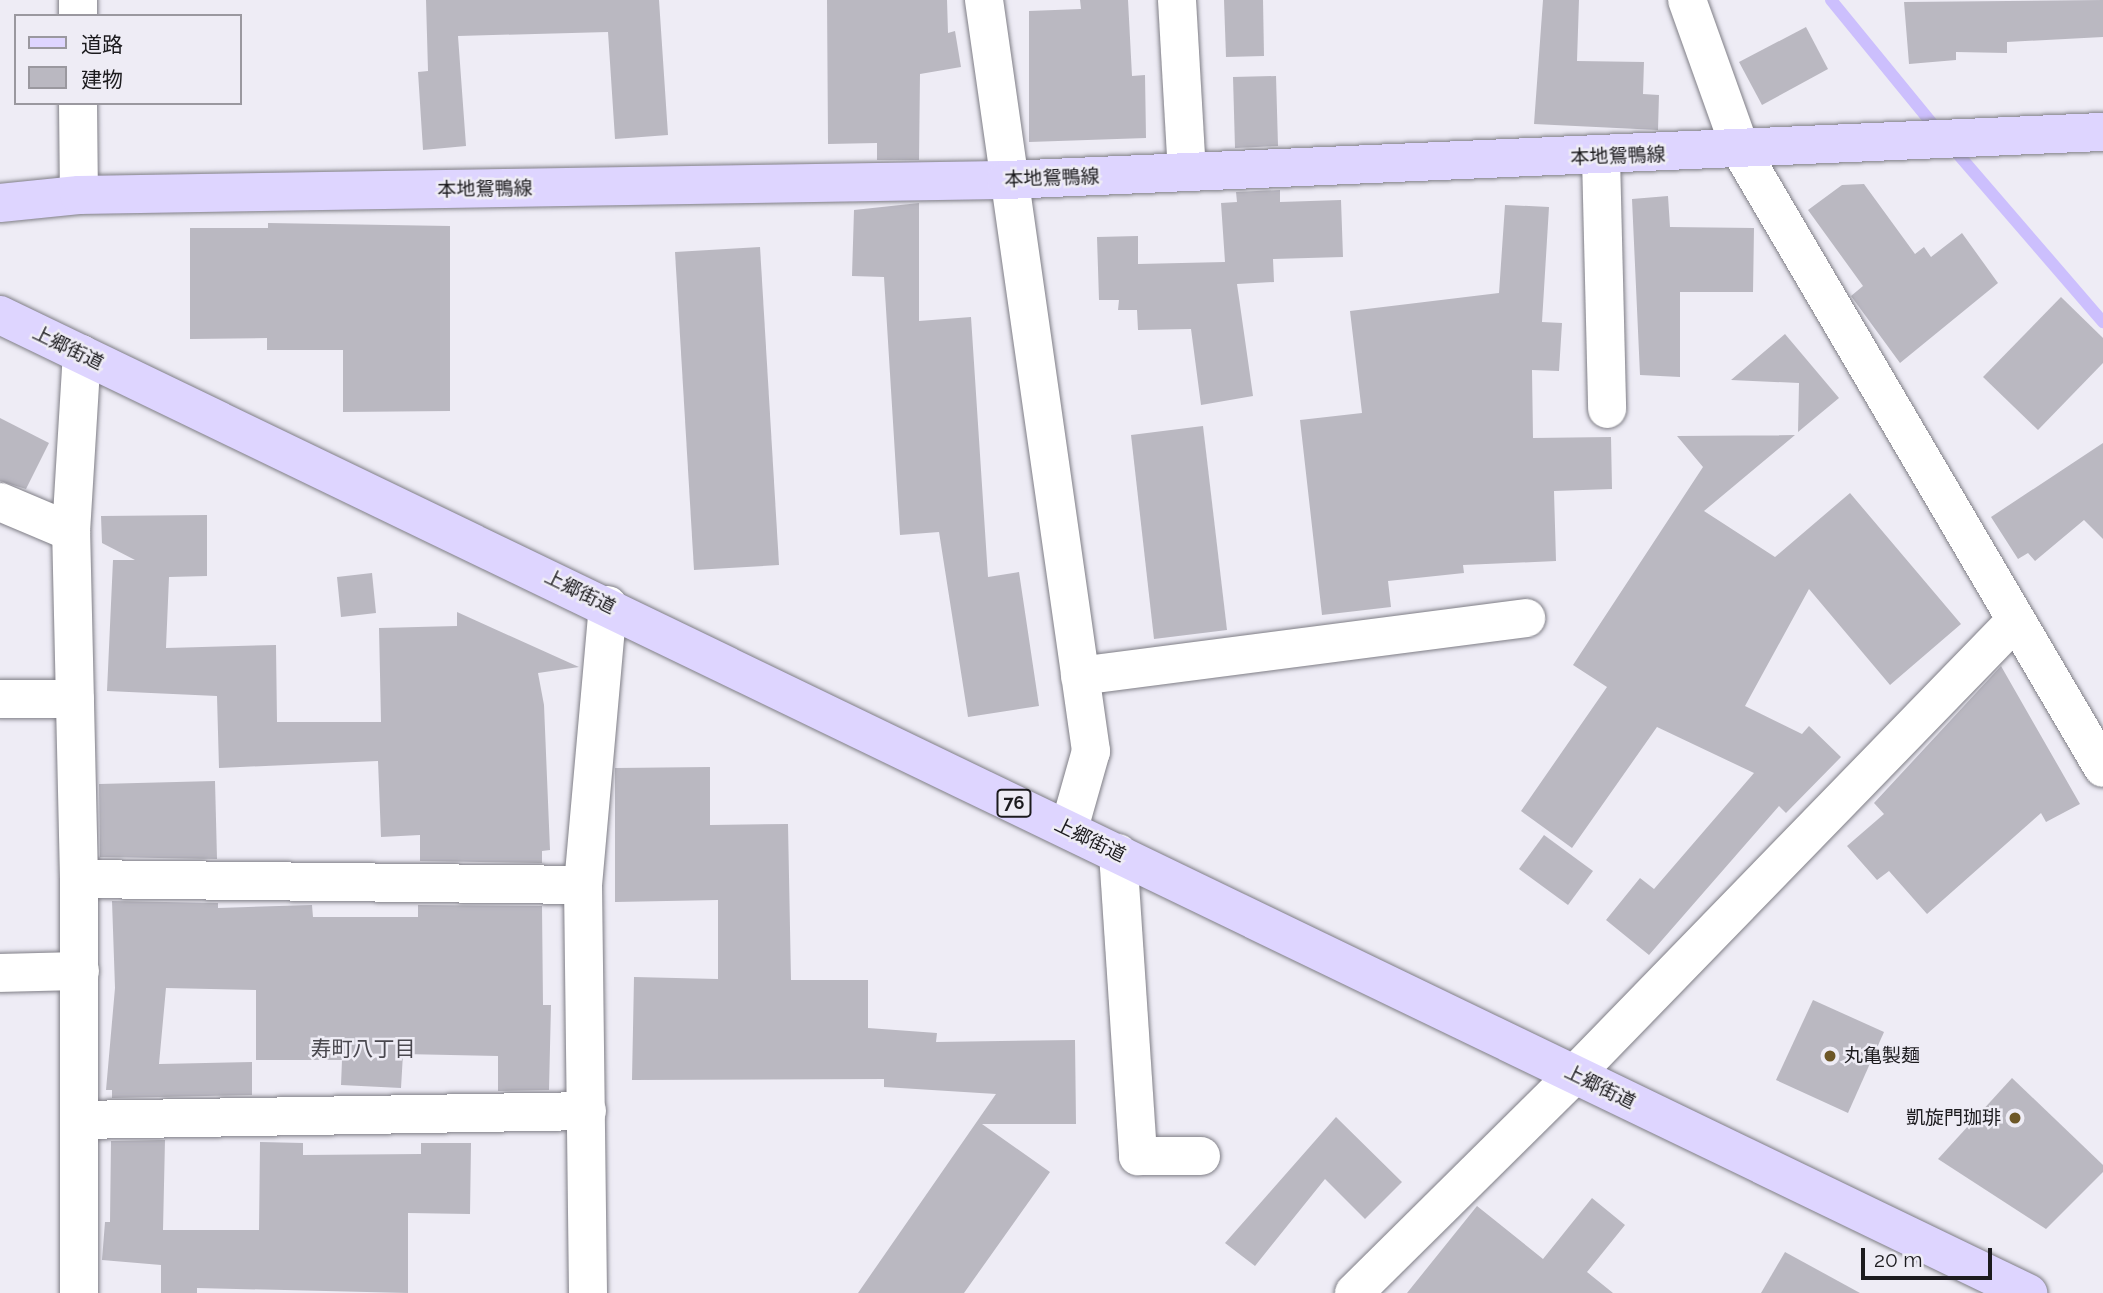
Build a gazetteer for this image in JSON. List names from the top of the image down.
{
  "streets": {
    "main road": ["本地鴛鴨線", "上郷街道", "76"]
  },
  "districts": ["寿町八丁目"],
  "places": ["丸亀製麺", "凱旋門珈琲"],
  "legend": ["道路", "建物"],
  "scale_bar": "20 m"
}
